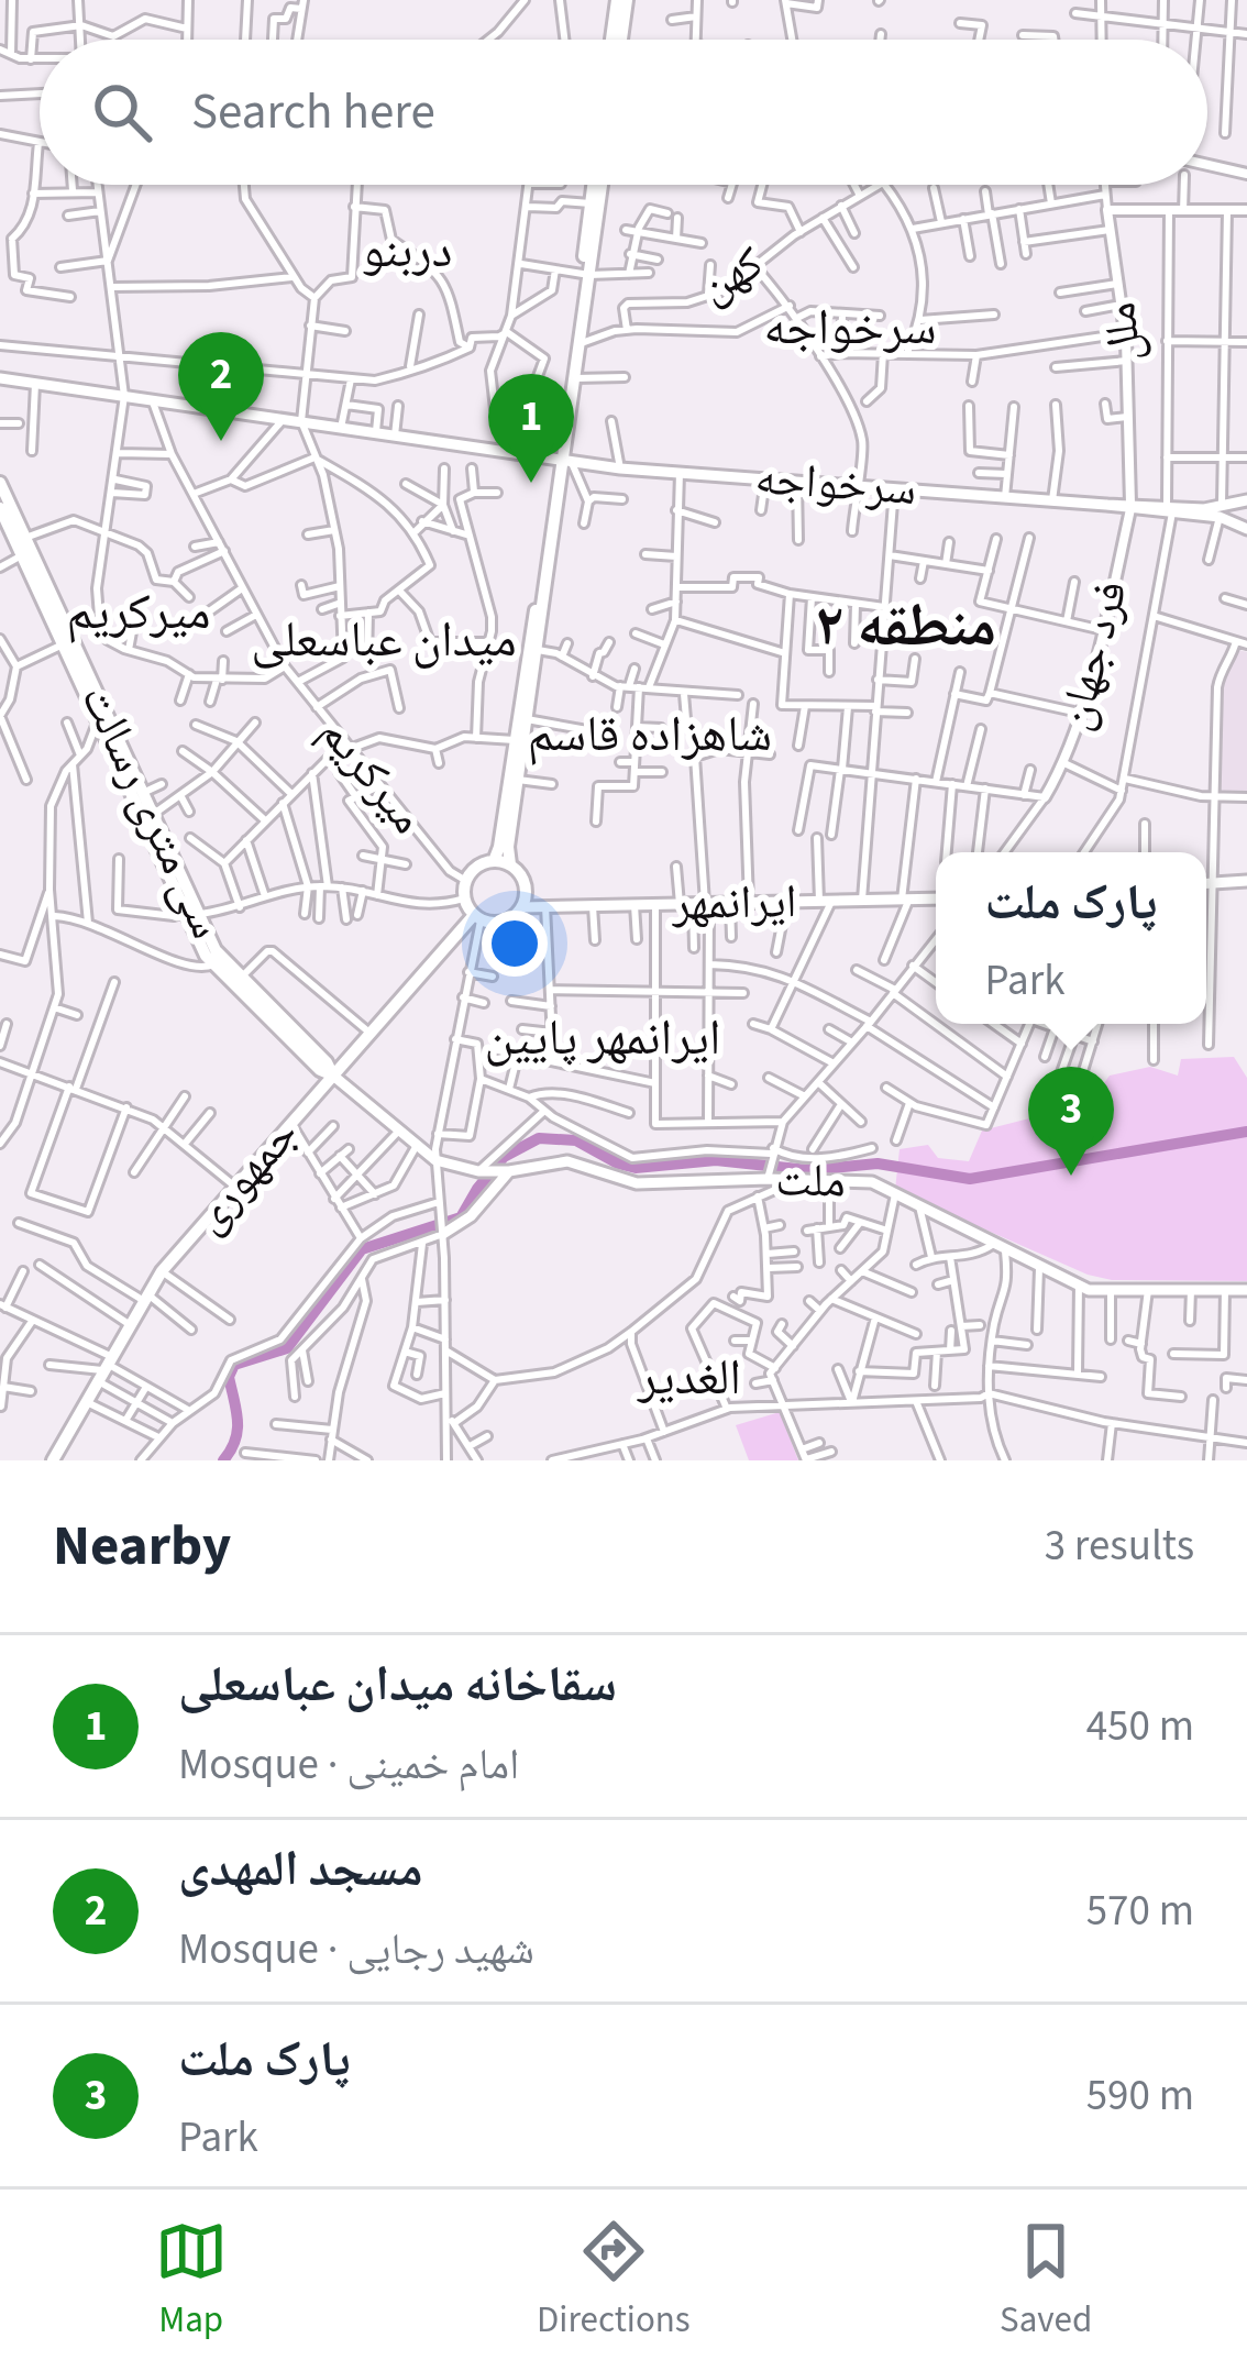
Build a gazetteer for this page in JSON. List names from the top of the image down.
{
  "streets": {
    "main road": [
      "سرخواجه",
      "سی متری رسالت",
      "ایرانمهر",
      "جمهوری",
      "ملت"
    ],
    "street": [
      "کهن",
      "ملل",
      "فرد جهان",
      "میرکریم"
    ]
  },
  "crossings": [
    ["ملل", "سرخواجه"],
    ["ملل", "فرد جهان"],
    ["سرخواجه", "فرد جهان"],
    ["سرخواجه", "میرکریم"],
    ["میرکریم", "ایرانمهر"],
    ["میرکریم", "جمهوری"],
    ["سی متری رسالت", "جمهوری"],
    ["سی متری رسالت", "ملت"],
    ["ایرانمهر", "جمهوری"],
    ["جمهوری", "ملت"]
  ],
  "districts": [
    "دربنو",
    "سرخواجه",
    "میرکریم",
    "منطقه ۲",
    "میدان عباسعلی",
    "شاهزاده قاسم",
    "ایرانمهر پایین",
    "الغدیر"
  ],
  "page": {
    "search": "Search here",
    "pins": ["2", "1", "3"],
    "popup": ["پارک ملت", "Park"],
    "heading": ["Nearby", "3 results"],
    "list": [
      {
        "mark": "1",
        "name": "سقاخانه میدان عباسعلی",
        "note": "Mosque · امام خمینی",
        "value": "450 m"
      },
      {
        "mark": "2",
        "name": "مسجد المهدی",
        "note": "Mosque · شهید رجایی",
        "value": "570 m"
      },
      {
        "mark": "3",
        "name": "پارک ملت",
        "note": "Park",
        "value": "590 m"
      }
    ],
    "nav": ["Map", "Directions", "Saved"]
  }
}
